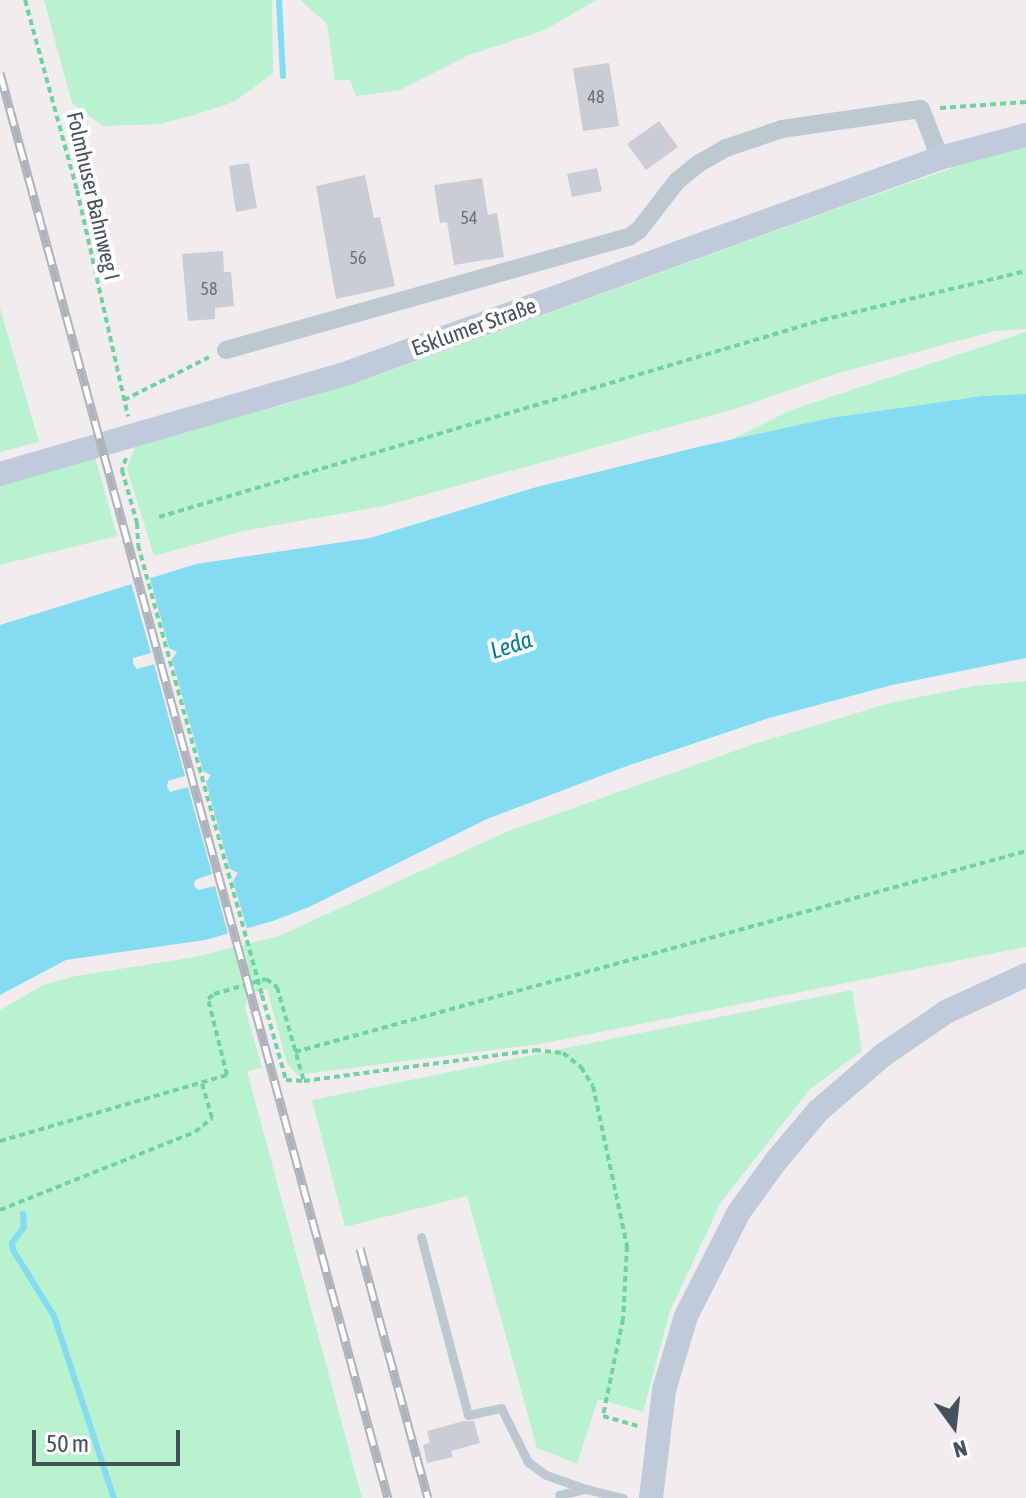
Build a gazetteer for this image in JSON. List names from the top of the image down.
{
  "streets": {
    "street": ["Esklumer Straße"],
    "path": ["Folmhuser Bahnweg I"]
  },
  "crossings": [
    ["Folmhuser Bahnweg I", "Esklumer Straße"]
  ],
  "water": ["Leda"],
  "house_numbers": [
    "48",
    "54",
    "56",
    "58"
  ],
  "scale_bar": "50 m",
  "north": "bottom"
}
